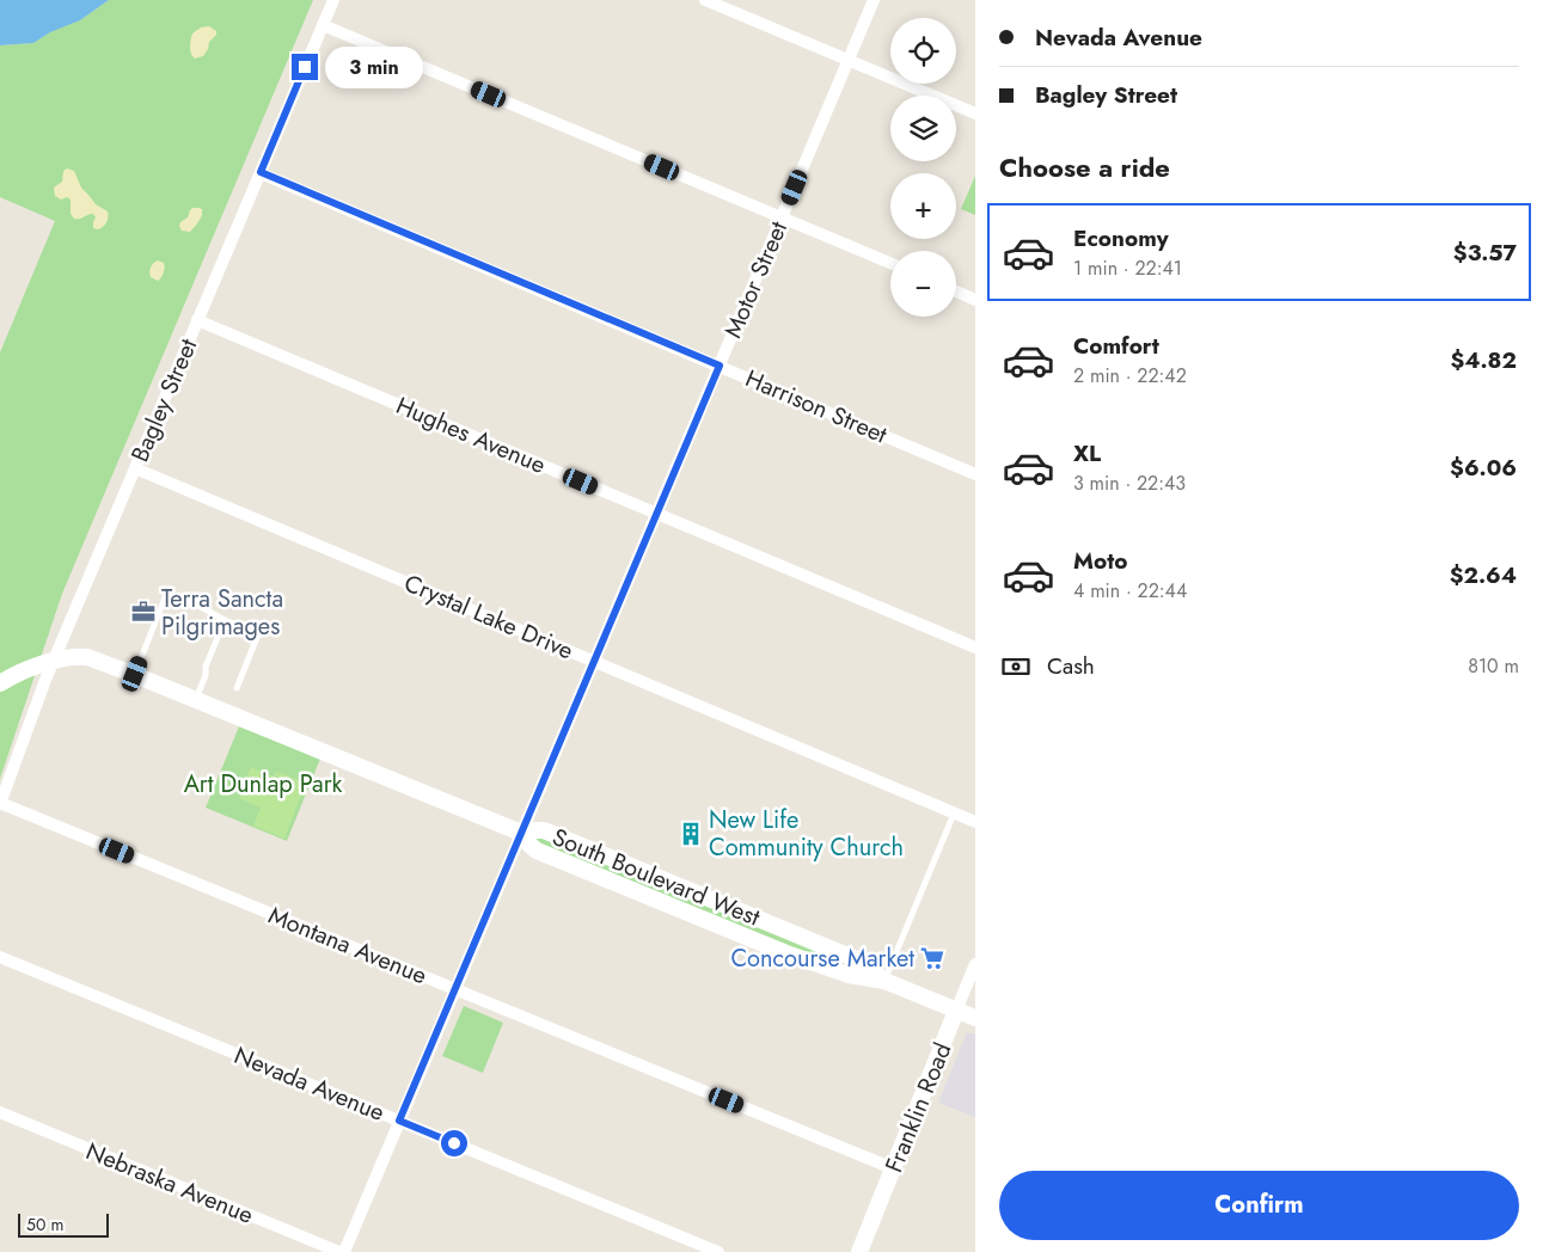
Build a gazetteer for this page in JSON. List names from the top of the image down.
{
  "streets": {
    "street": [
      "Motor Street",
      "Bagley Street",
      "Harrison Street",
      "Hughes Avenue",
      "Crystal Lake Drive",
      "South Boulevard West",
      "Montana Avenue",
      "Nevada Avenue",
      "Franklin Road",
      "Nebraska Avenue"
    ]
  },
  "crossings": [
    ["Motor Street", "Harrison Street"],
    ["Motor Street", "Hughes Avenue"],
    ["Motor Street", "Crystal Lake Drive"],
    ["Motor Street", "South Boulevard West"],
    ["Motor Street", "Montana Avenue"],
    ["Motor Street", "Nevada Avenue"],
    ["Bagley Street", "Harrison Street"],
    ["Bagley Street", "Hughes Avenue"],
    ["Bagley Street", "Crystal Lake Drive"],
    ["Bagley Street", "South Boulevard West"],
    ["Bagley Street", "Montana Avenue"],
    ["South Boulevard West", "Franklin Road"],
    ["Montana Avenue", "Franklin Road"]
  ],
  "parks": ["Art Dunlap Park"],
  "places": {
    "office": ["Terra Sancta Pilgrimages"],
    "building": ["New Life Community Church"],
    "supermarket": ["Concourse Market"]
  },
  "scale_bar": "50 m",
  "page": {
    "banner": ["Nevada Avenue", "Bagley Street"],
    "map_buttons": ["+", "−"],
    "bubble": "3 min",
    "heading": "Choose a ride",
    "list": [
      {
        "name": "Economy",
        "note": "1 min · 22:41",
        "value": "$3.57"
      },
      {
        "name": "Comfort",
        "note": "2 min · 22:42",
        "value": "$4.82"
      },
      {
        "name": "XL",
        "note": "3 min · 22:43",
        "value": "$6.06"
      },
      {
        "name": "Moto",
        "note": "4 min · 22:44",
        "value": "$2.64"
      }
    ],
    "pay": ["Cash", "810 m"],
    "buttons": "Confirm",
    "scale": "50 m"
  }
}
